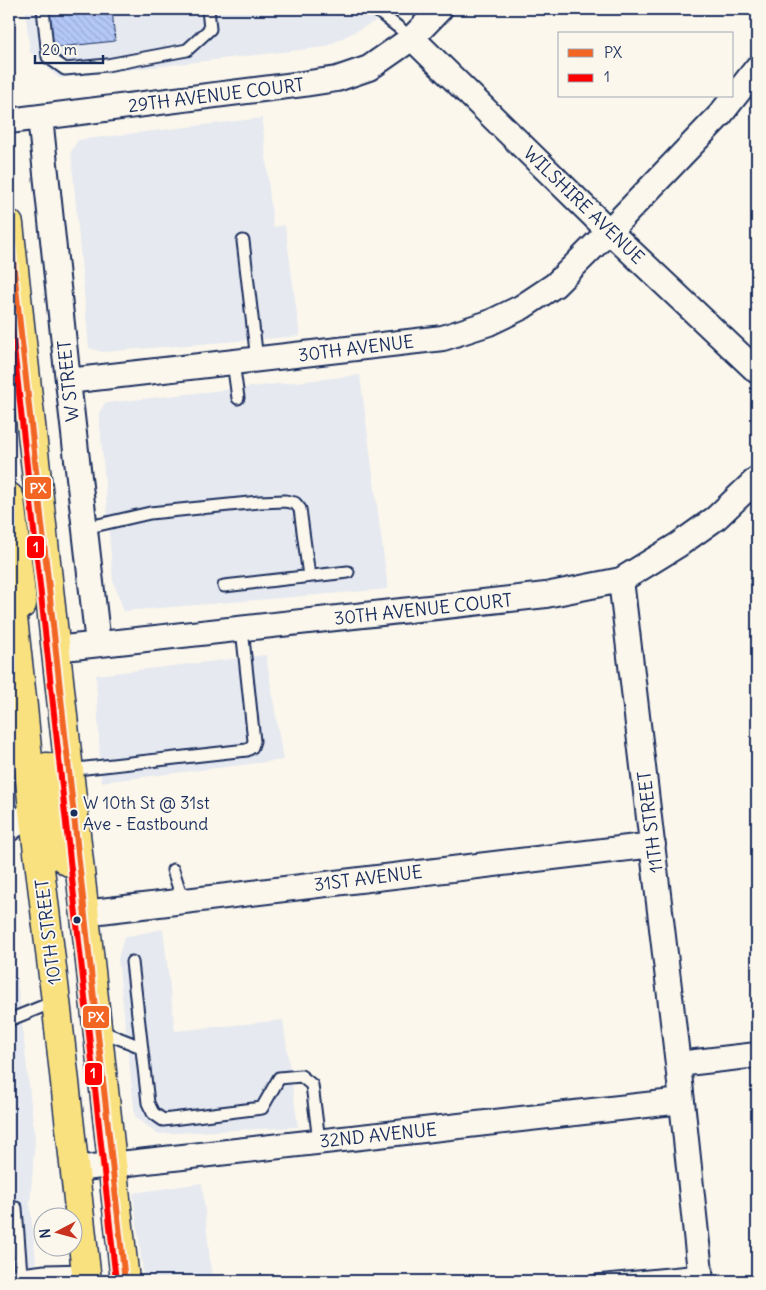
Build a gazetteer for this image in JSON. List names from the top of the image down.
{
  "streets": {
    "main road": ["10TH STREET"],
    "street": [
      "29TH AVENUE COURT",
      "WILSHIRE AVENUE",
      "30TH AVENUE",
      "W STREET",
      "30TH AVENUE COURT",
      "11TH STREET",
      "31ST AVENUE",
      "32ND AVENUE"
    ]
  },
  "crossings": [
    ["29TH AVENUE COURT", "WILSHIRE AVENUE"],
    ["29TH AVENUE COURT", "W STREET"],
    ["WILSHIRE AVENUE", "30TH AVENUE"],
    ["30TH AVENUE", "W STREET"],
    ["W STREET", "30TH AVENUE COURT"],
    ["30TH AVENUE COURT", "11TH STREET"],
    ["11TH STREET", "31ST AVENUE"],
    ["11TH STREET", "32ND AVENUE"],
    ["10TH STREET", "32ND AVENUE"]
  ],
  "places": ["W 10th St @ 31st Ave - Eastbound"],
  "lines": ["transit line PX", "transit line 1"],
  "legend": ["PX", "1"],
  "scale_bar": "20 m",
  "north": "left"
}
